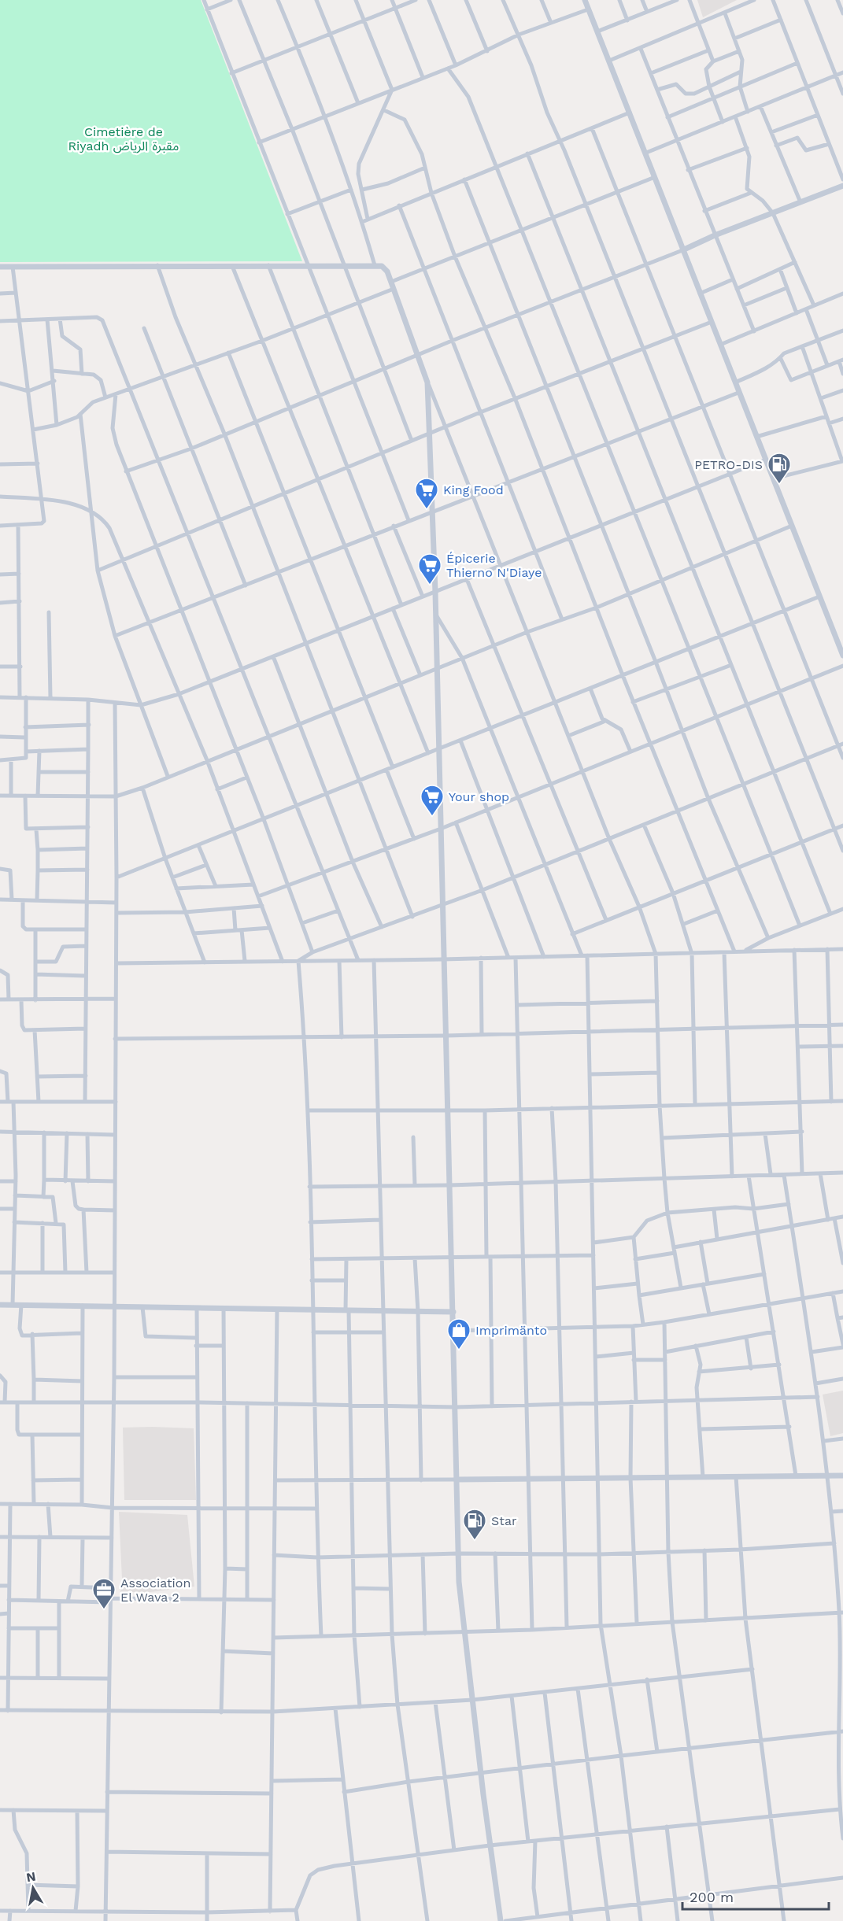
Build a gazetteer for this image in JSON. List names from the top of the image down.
{
  "parks": ["Cimetière de Riyadh مقبرة الرياض"],
  "places": {
    "fuel station": ["PETRO-DIS", "Star"],
    "supermarket": ["King Food", "Épicerie Thierno N'Diaye", "Your shop"],
    "shop": ["Imprimänto"],
    "office": ["Association El Wava 2"]
  },
  "scale_bar": "200 m",
  "north": "top"
}
